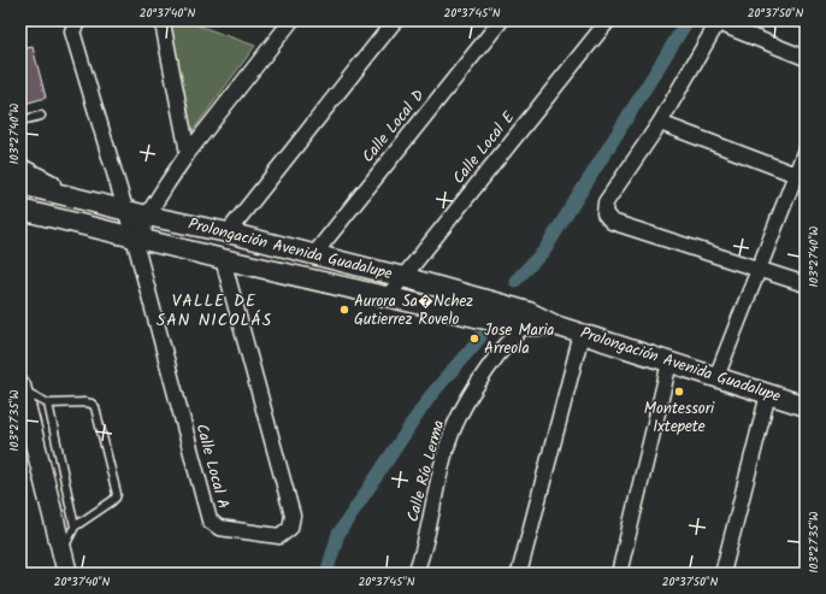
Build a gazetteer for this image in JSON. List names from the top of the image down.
{
  "streets": {
    "main road": ["Prolongación Avenida Guadalupe"],
    "street": [
      "Calle Local D",
      "Calle Local E",
      "Calle Local A",
      "Calle Río Lerma"
    ]
  },
  "crossings": [
    ["Calle Local D", "Prolongación Avenida Guadalupe"],
    ["Calle Local E", "Prolongación Avenida Guadalupe"],
    ["Prolongación Avenida Guadalupe", "Calle Local A"],
    ["Prolongación Avenida Guadalupe", "Calle Río Lerma"]
  ],
  "districts": ["VALLE DE SAN NICOLÁS"],
  "places": ["Aurora Sa�Nchez Gutierrez Rovelo", "Jose Maria Arreola", "Montessori Ixtepete"],
  "coordinates": [
    "20°37'40\"N",
    "20°37'45\"N",
    "20°37'50\"N",
    "103°27'40\"W",
    "103°27'35\"W"
  ]
}
